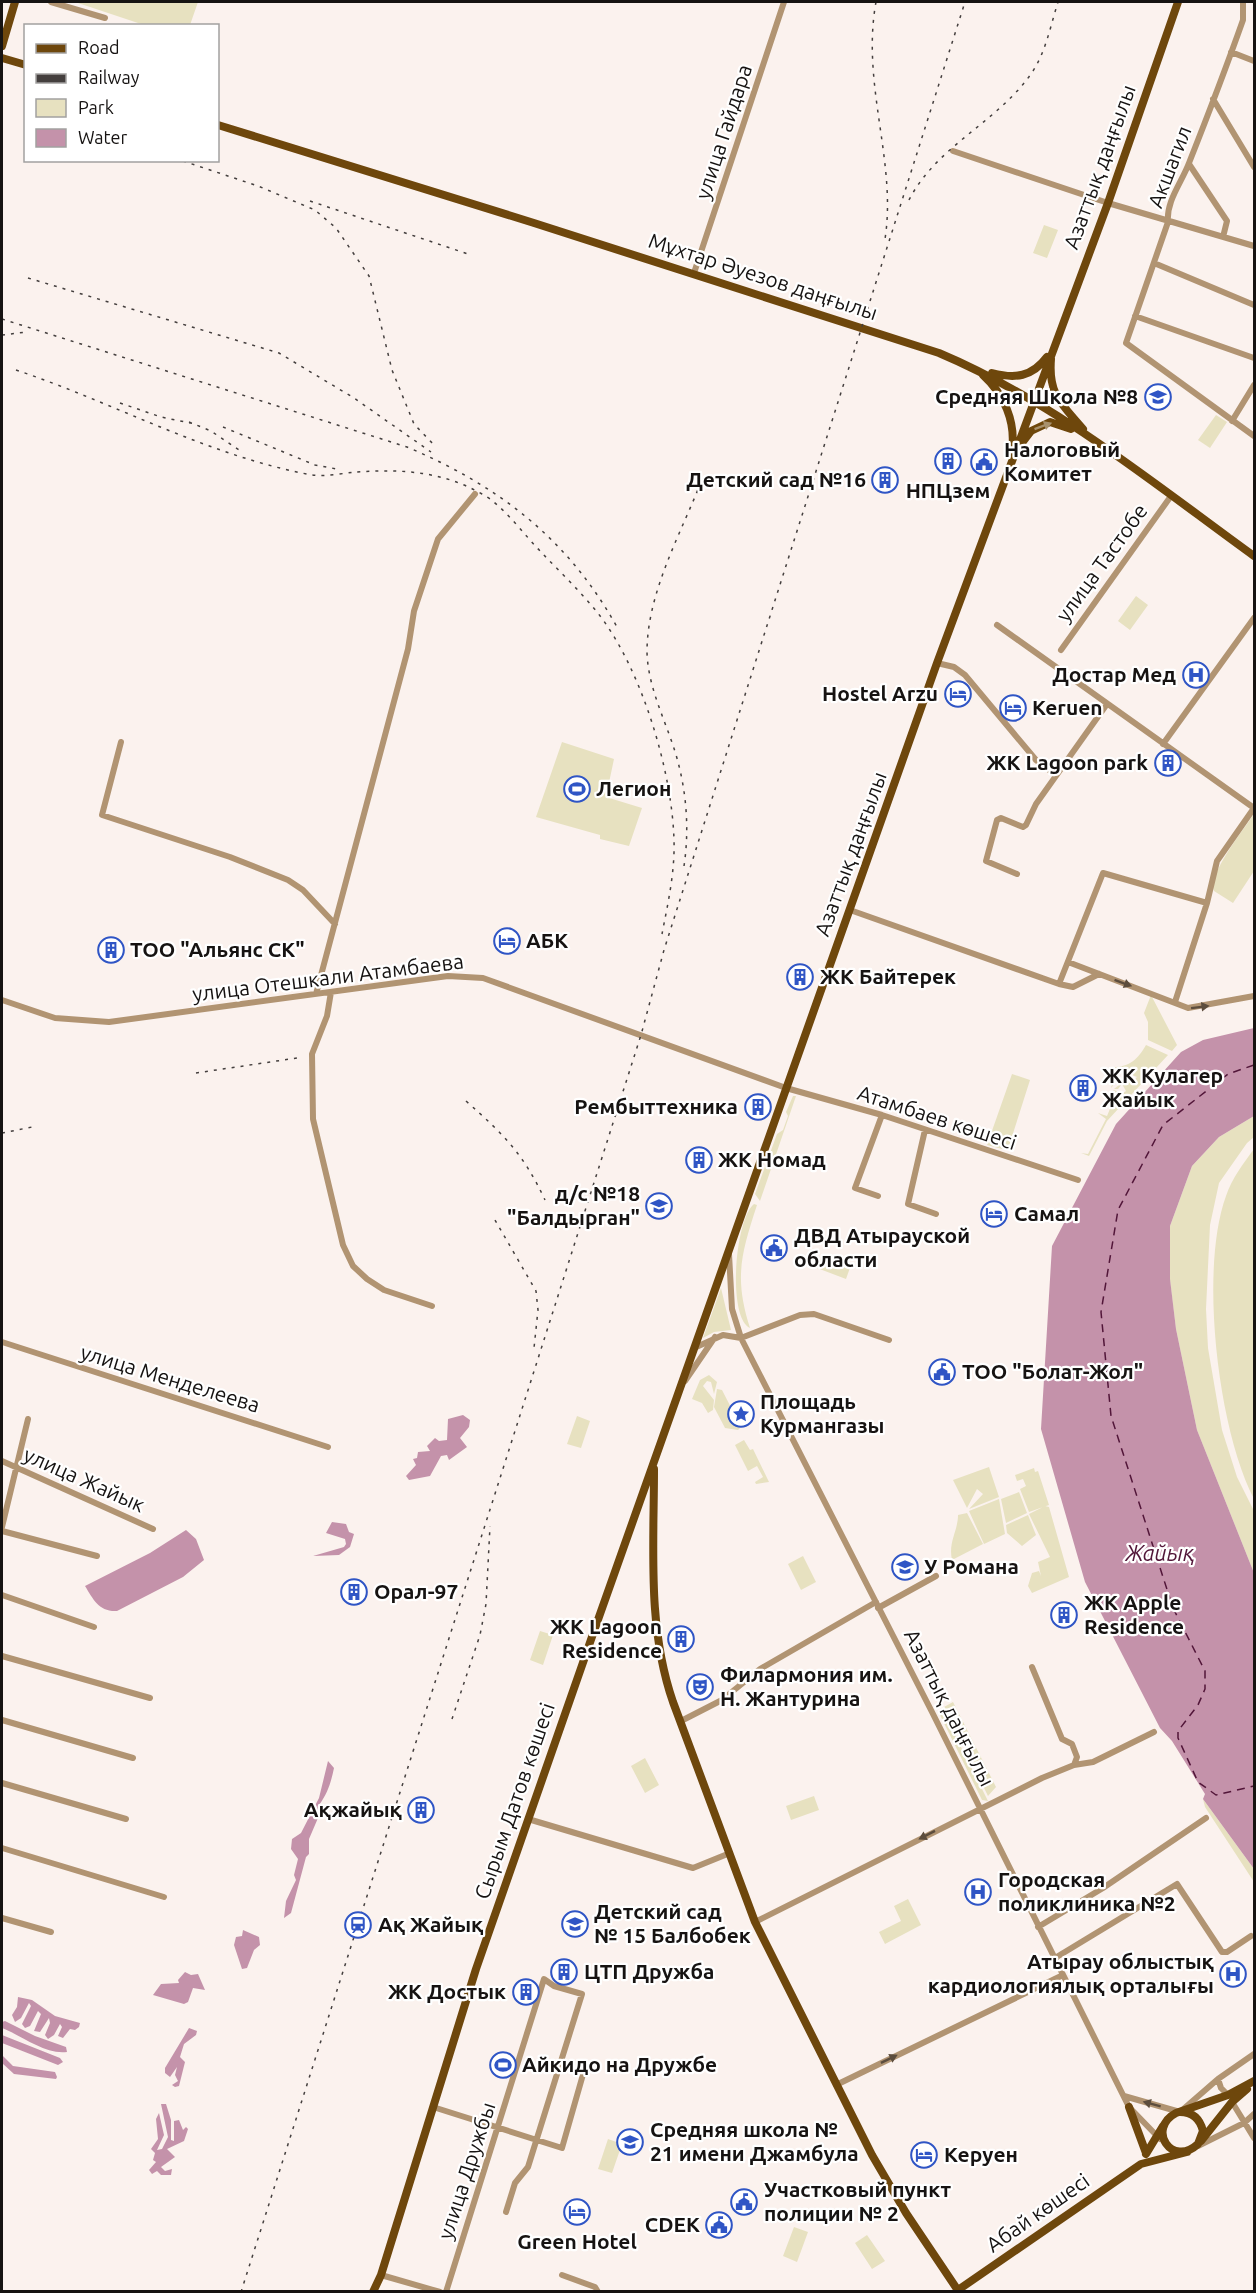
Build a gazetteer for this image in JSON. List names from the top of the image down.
{
  "streets": {
    "main road": [
      "Азаттық даңғылы",
      "Мұхтар Әуезов даңғылы",
      "Сырым Датов көшесі",
      "Абай көшесі"
    ],
    "street": [
      "улица Гайдара",
      "Акшагил",
      "улица Тастобе",
      "улица Отешкали Атамбаева",
      "Атамбаев көшесі",
      "улица Менделеева",
      "улица Жайык",
      "улица Дружбы"
    ]
  },
  "crossings": [
    ["улица Гайдара", "Мұхтар Әуезов даңғылы"],
    ["Азаттық даңғылы", "Мұхтар Әуезов даңғылы"],
    ["Азаттық даңғылы", "улица Отешкали Атамбаева"],
    ["Азаттық даңғылы", "Атамбаев көшесі"],
    ["Азаттық даңғылы", "Сырым Датов көшесі"],
    ["Мұхтар Әуезов даңғылы", "улица Тастобе"],
    ["улица Отешкали Атамбаева", "Атамбаев көшесі"]
  ],
  "water": ["Жайық"],
  "places": {
    "school or university": [
      "Средняя Школа №8",
      "д/с №18 \"Балдырган\"",
      "У Романа",
      "Детский сад № 15 Балбобек",
      "Средняя школа № 21 имени Джамбула"
    ],
    "building": [
      "НПЦзем",
      "Детский сад №16",
      "ЖК Lagoon park",
      "ТОО \"Альянс СК\"",
      "ЖК Байтерек",
      "ЖК Кулагер Жайык",
      "Рембыттехника",
      "ЖК Номад",
      "Орал-97",
      "ЖК Apple Residence",
      "ЖК Lagoon Residence",
      "Ақжайық",
      "ЦТП Дружба",
      "ЖК Достык"
    ],
    "public building": [
      "Налоговый Комитет",
      "ДВД Атырауской области",
      "ТОО \"Болат-Жол\"",
      "Участковый пункт полиции № 2",
      "CDEK"
    ],
    "hospital": ["Достар Мед", "Городская поликлиника №2", "Атырау облыстық кардиологиялық орталығы"],
    "hotel": [
      "Hostel Arzu",
      "Keruen",
      "АБК",
      "Самал",
      "Керуен",
      "Green Hotel"
    ],
    "sports": ["Легион", "Айкидо на Дружбе"],
    "place": ["Площадь Курмангазы"],
    "theatre": ["Филармония им. Н. Жантурина"],
    "station": ["Ақ Жайық"]
  },
  "legend": [
    "Road",
    "Railway",
    "Park",
    "Water"
  ]
}
